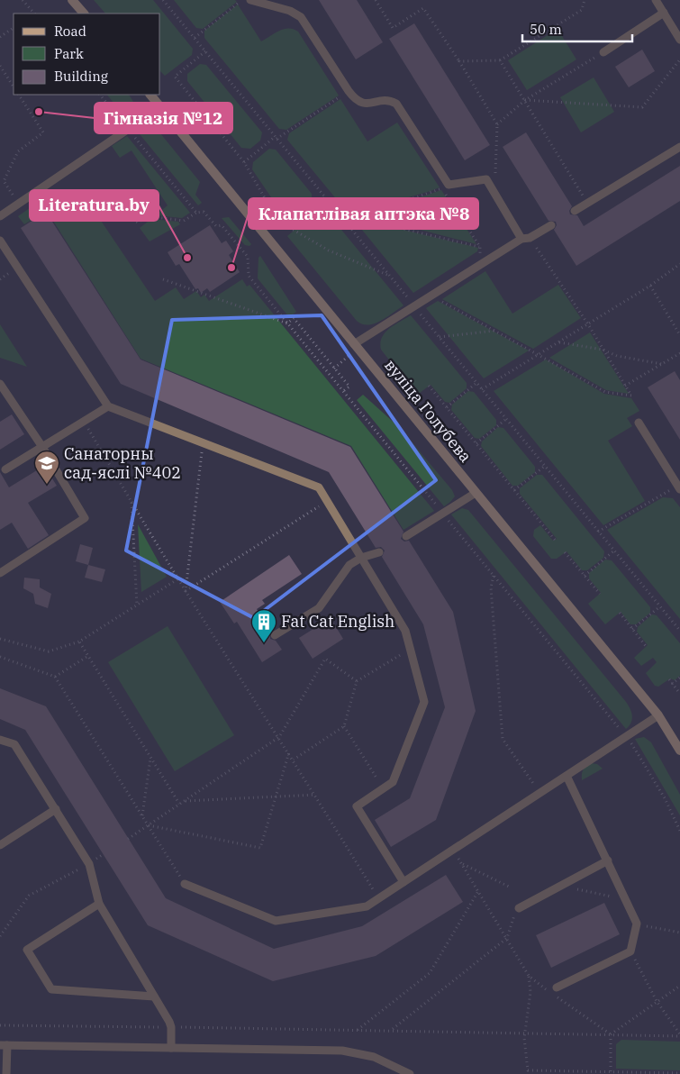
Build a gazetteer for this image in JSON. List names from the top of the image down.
{
  "streets": {
    "main road": ["вуліца Голубева"]
  },
  "places": {
    "other": ["Гімназія №12", "Literatura.by", "Клапатлівая аптэка №8"],
    "school or university": ["Санаторны сад-яслі №402"],
    "building": ["Fat Cat English"]
  },
  "legend": ["Road", "Park", "Building"],
  "scale_bar": "50 m"
}
